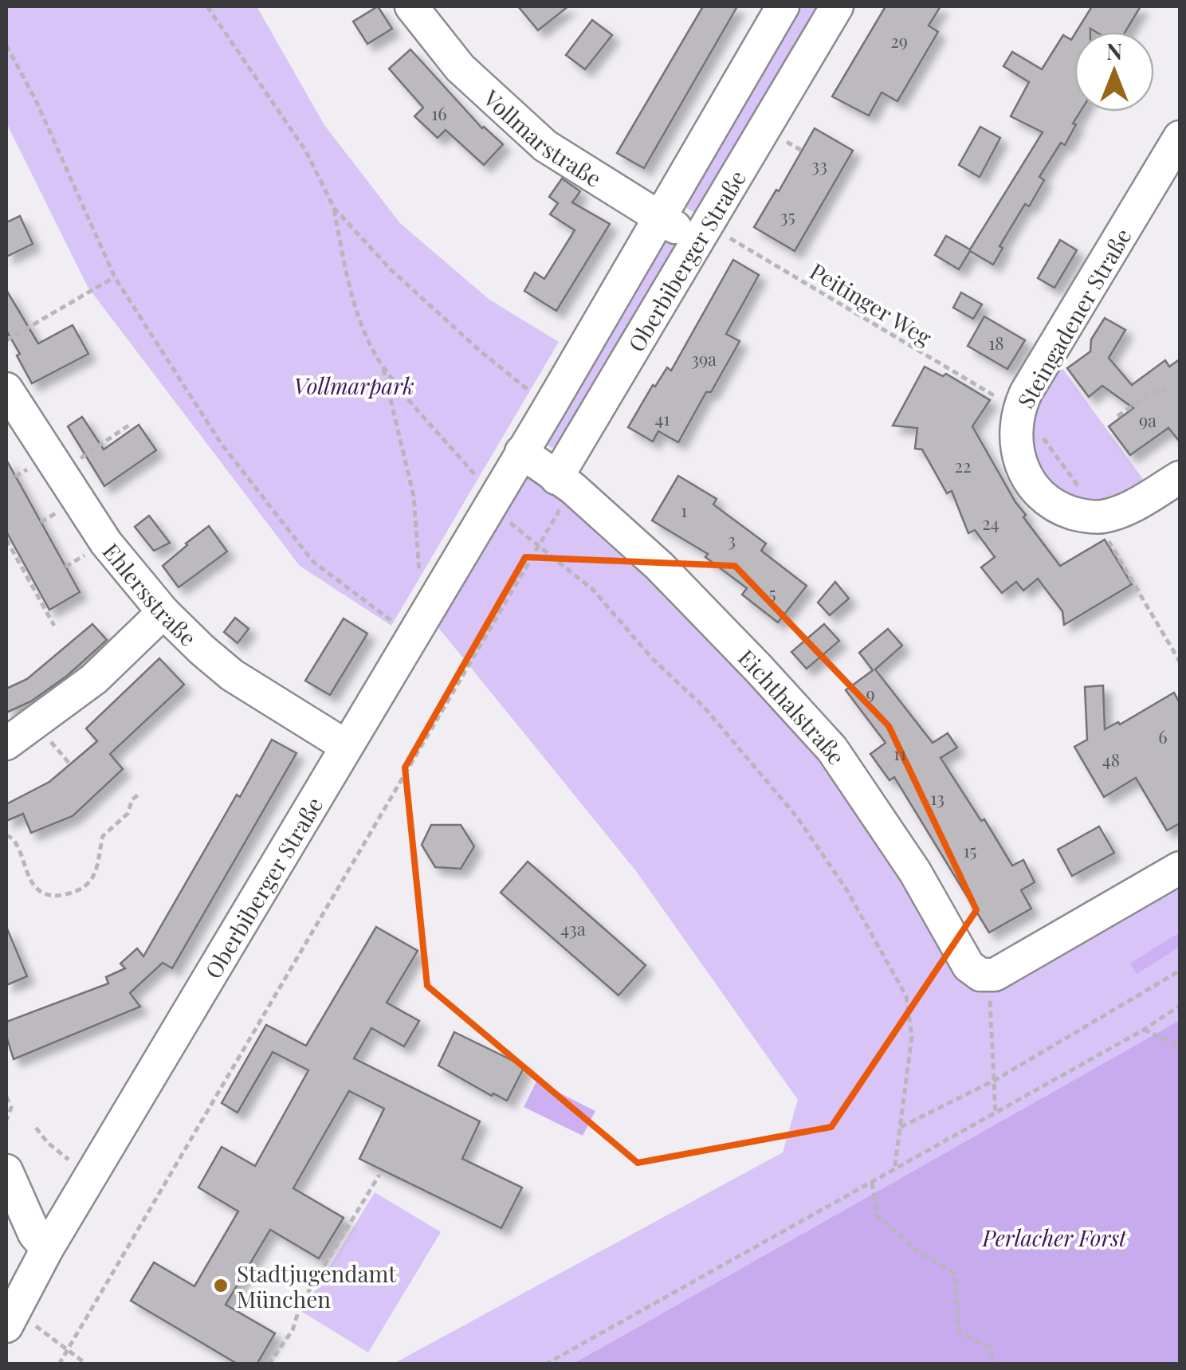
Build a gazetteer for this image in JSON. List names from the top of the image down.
{
  "streets": {
    "street": [
      "Vollmarstraße",
      "Oberbiberger Straße",
      "Steingadener Straße",
      "Ehlersstraße",
      "Eichthalstraße"
    ],
    "path": ["Peitinger Weg"]
  },
  "crossings": [
    ["Vollmarstraße", "Oberbiberger Straße"],
    ["Vollmarstraße", "Peitinger Weg"],
    ["Oberbiberger Straße", "Peitinger Weg"],
    ["Oberbiberger Straße", "Ehlersstraße"],
    ["Oberbiberger Straße", "Eichthalstraße"],
    ["Peitinger Weg", "Steingadener Straße"]
  ],
  "parks": ["Vollmarpark", "Perlacher Forst"],
  "places": ["Stadtjugendamt München"],
  "house_numbers": [
    "29",
    "16",
    "33",
    "35",
    "18",
    "39a",
    "41",
    "9a",
    "22",
    "1",
    "24",
    "3",
    "5",
    "9",
    "6",
    "11",
    "48",
    "13",
    "15",
    "43a"
  ],
  "north": "top"
}
